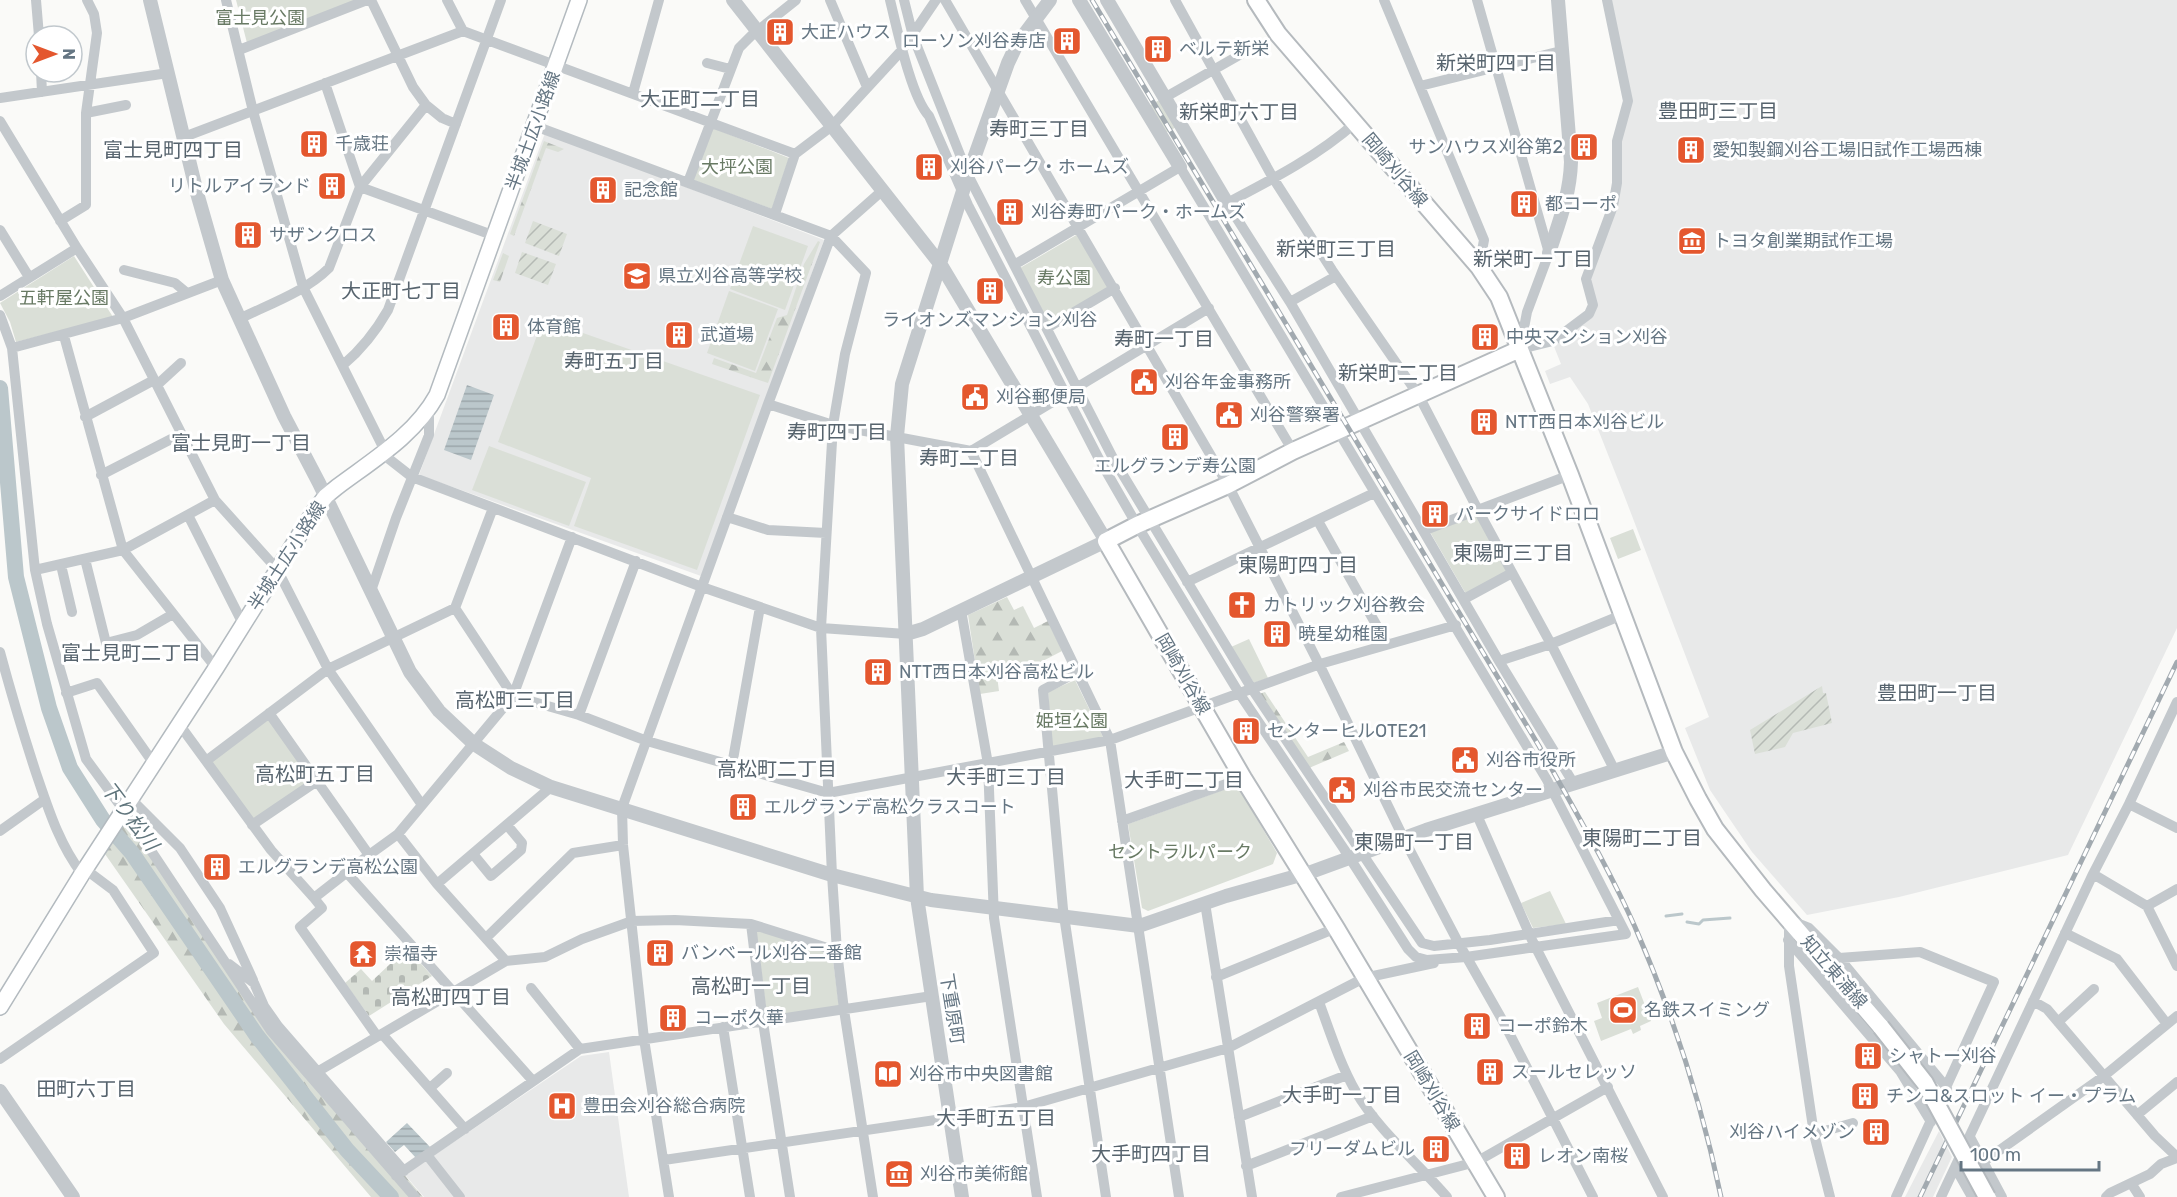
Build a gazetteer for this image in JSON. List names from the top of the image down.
{
  "streets": {
    "main road": ["半城土広小路線", "岡崎刈谷線", "知立東浦線"],
    "street": ["下重原町"]
  },
  "crossings": [
    ["岡崎刈谷線", "知立東浦線"]
  ],
  "districts": [
    "新栄町四丁目",
    "大正町二丁目",
    "豊田町三丁目",
    "新栄町六丁目",
    "寿町三丁目",
    "富士見町四丁目",
    "新栄町三丁目",
    "新栄町一丁目",
    "大正町七丁目",
    "寿町一丁目",
    "寿町五丁目",
    "新栄町二丁目",
    "寿町四丁目",
    "富士見町一丁目",
    "寿町二丁目",
    "東陽町三丁目",
    "東陽町四丁目",
    "富士見町二丁目",
    "豊田町一丁目",
    "高松町三丁目",
    "高松町二丁目",
    "高松町五丁目",
    "大手町三丁目",
    "大手町二丁目",
    "東陽町二丁目",
    "東陽町一丁目",
    "高松町一丁目",
    "高松町四丁目",
    "田町六丁目",
    "大手町一丁目",
    "大手町五丁目",
    "大手町四丁目"
  ],
  "water": ["下り松川"],
  "parks": [
    "富士見公園",
    "大坪公園",
    "寿公園",
    "五軒屋公園",
    "姫垣公園",
    "セントラルパーク"
  ],
  "places": {
    "building": [
      "大正ハウス",
      "ローソン刈谷寿店",
      "ベルテ新栄",
      "千歳荘",
      "サンハウス刈谷第2",
      "愛知製鋼刈谷工場旧試作工場西棟",
      "刈谷パーク・ホームズ",
      "リトルアイランド",
      "記念館",
      "都コーポ",
      "刈谷寿町パーク・ホームズ",
      "サザンクロス",
      "ライオンズマンション刈谷",
      "体育館",
      "武道場",
      "中央マンション刈谷",
      "NTT西日本刈谷ビル",
      "エルグランデ寿公園",
      "パークサイドロロ",
      "暁星幼稚園",
      "NTT西日本刈谷高松ビル",
      "センターヒルOTE21",
      "エルグランデ高松クラスコート",
      "エルグランデ高松公園",
      "バンベール刈谷二番館",
      "コーポ久華",
      "コーポ鈴木",
      "シャトー刈谷",
      "スールセレッソ",
      "チンコ&スロット イー・プラム",
      "刈谷ハイメゾン",
      "フリーダムビル",
      "レオン南桜"
    ],
    "museum": ["トヨタ創業期試作工場", "刈谷市美術館"],
    "school or university": ["県立刈谷高等学校"],
    "public building": [
      "刈谷年金事務所",
      "刈谷郵便局",
      "刈谷警察署",
      "刈谷市役所",
      "刈谷市民交流センター"
    ],
    "church": ["カトリック刈谷教会"],
    "temple": ["崇福寺"],
    "sports": ["名鉄スイミング"],
    "library": ["刈谷市中央図書館"],
    "hospital": ["豊田会刈谷総合病院"]
  },
  "scale_bar": "100 m",
  "north": "right"
}
